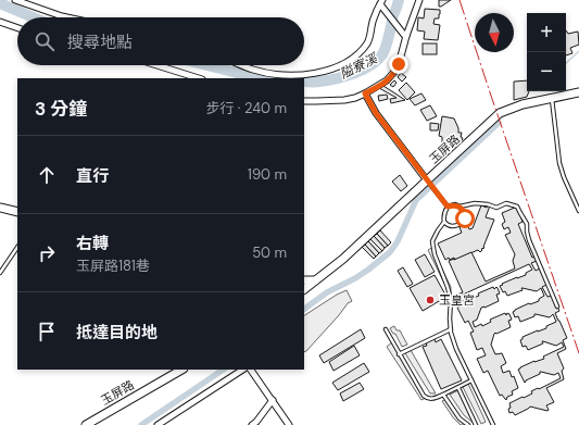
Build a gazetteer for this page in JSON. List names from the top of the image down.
{
  "streets": {
    "street": ["玉屏路"]
  },
  "water": ["隘寮溪"],
  "places": ["玉皇宮"],
  "north": "bottom",
  "page": {
    "map_buttons": ["+", "−"],
    "search": "搜尋地點",
    "heading": ["3 分鐘", "步行 · 240 m"],
    "list": [
      ["直行", "190 m"],
      ["右轉", "玉屏路181巷", "50 m"],
      "抵達目的地"
    ]
  }
}
